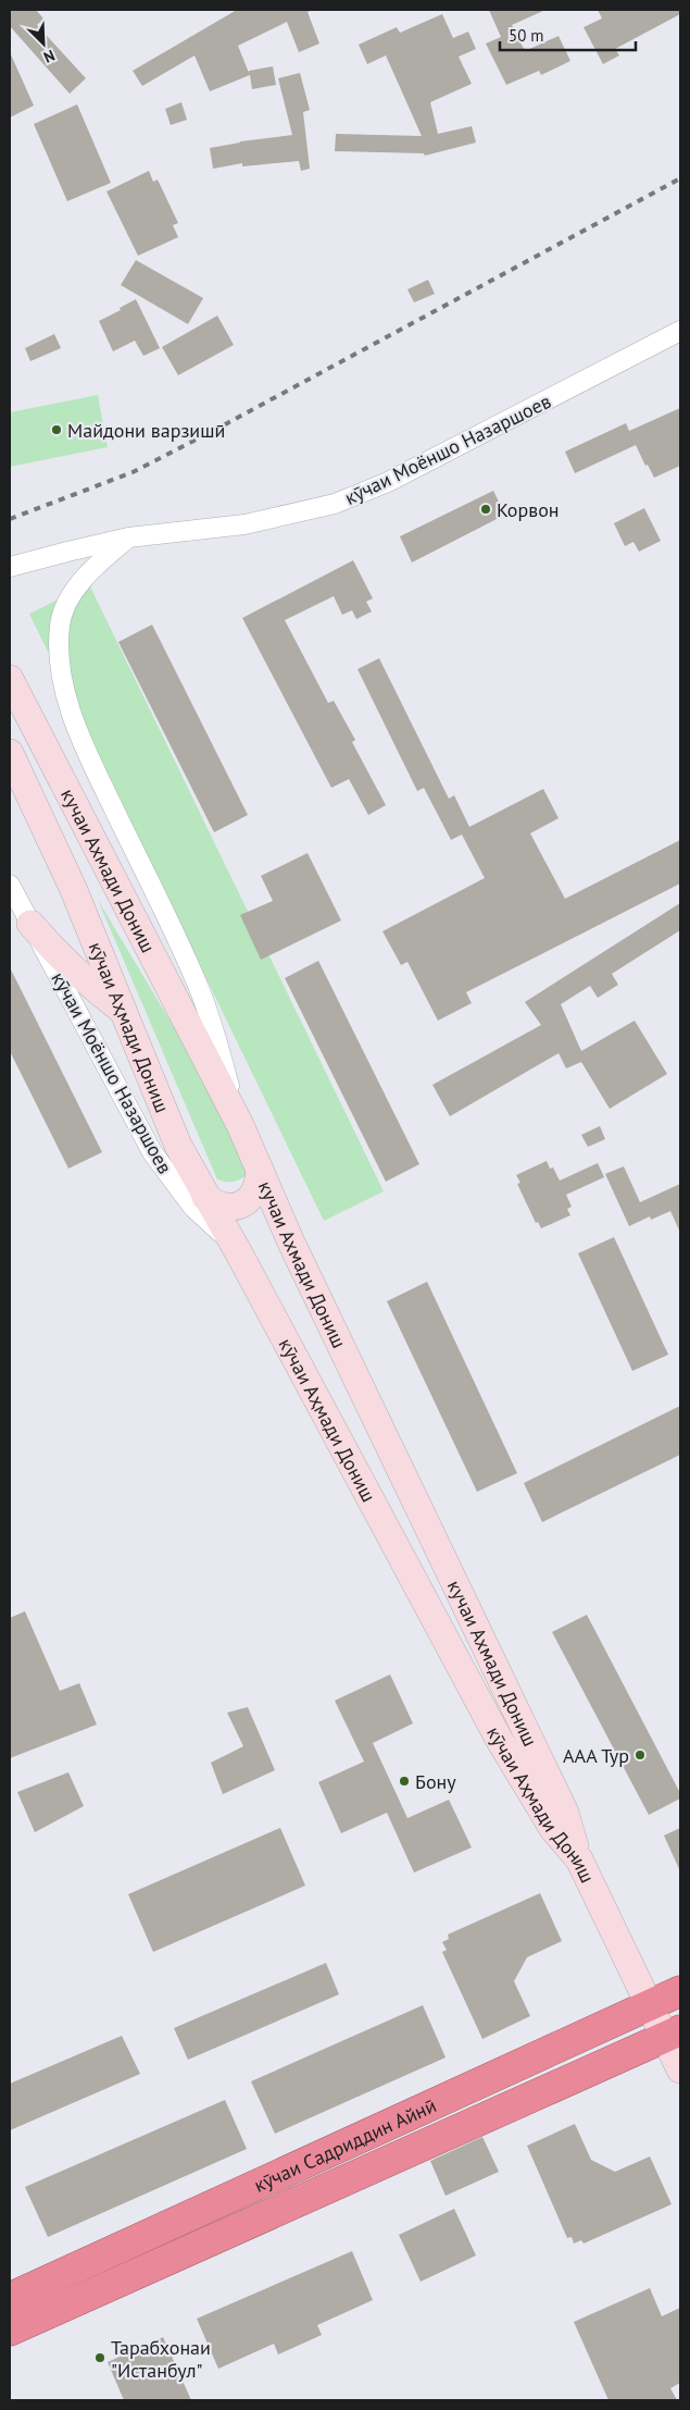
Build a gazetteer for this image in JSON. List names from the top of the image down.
{
  "streets": {
    "highway": ["кӯчаи Садриддин Айнӣ"],
    "street": ["кӯчаи Моёншо Назаршоев", "кучаи Ахмади Дониш", "кӯчаи Аҳмади Дониш"]
  },
  "crossings": [
    ["кӯчаи Моёншо Назаршоев", "кӯчаи Аҳмади Дониш"],
    ["кучаи Ахмади Дониш", "кӯчаи Аҳмади Дониш"],
    ["кӯчаи Аҳмади Дониш", "кӯчаи Садриддин Айнӣ"]
  ],
  "places": [
    "Майдони варзишӣ",
    "Корвон",
    "ААА Тур",
    "Бону",
    "Тарабхонаи \"Истанбул\""
  ],
  "scale_bar": "50 m",
  "north": "bottom right"
}
